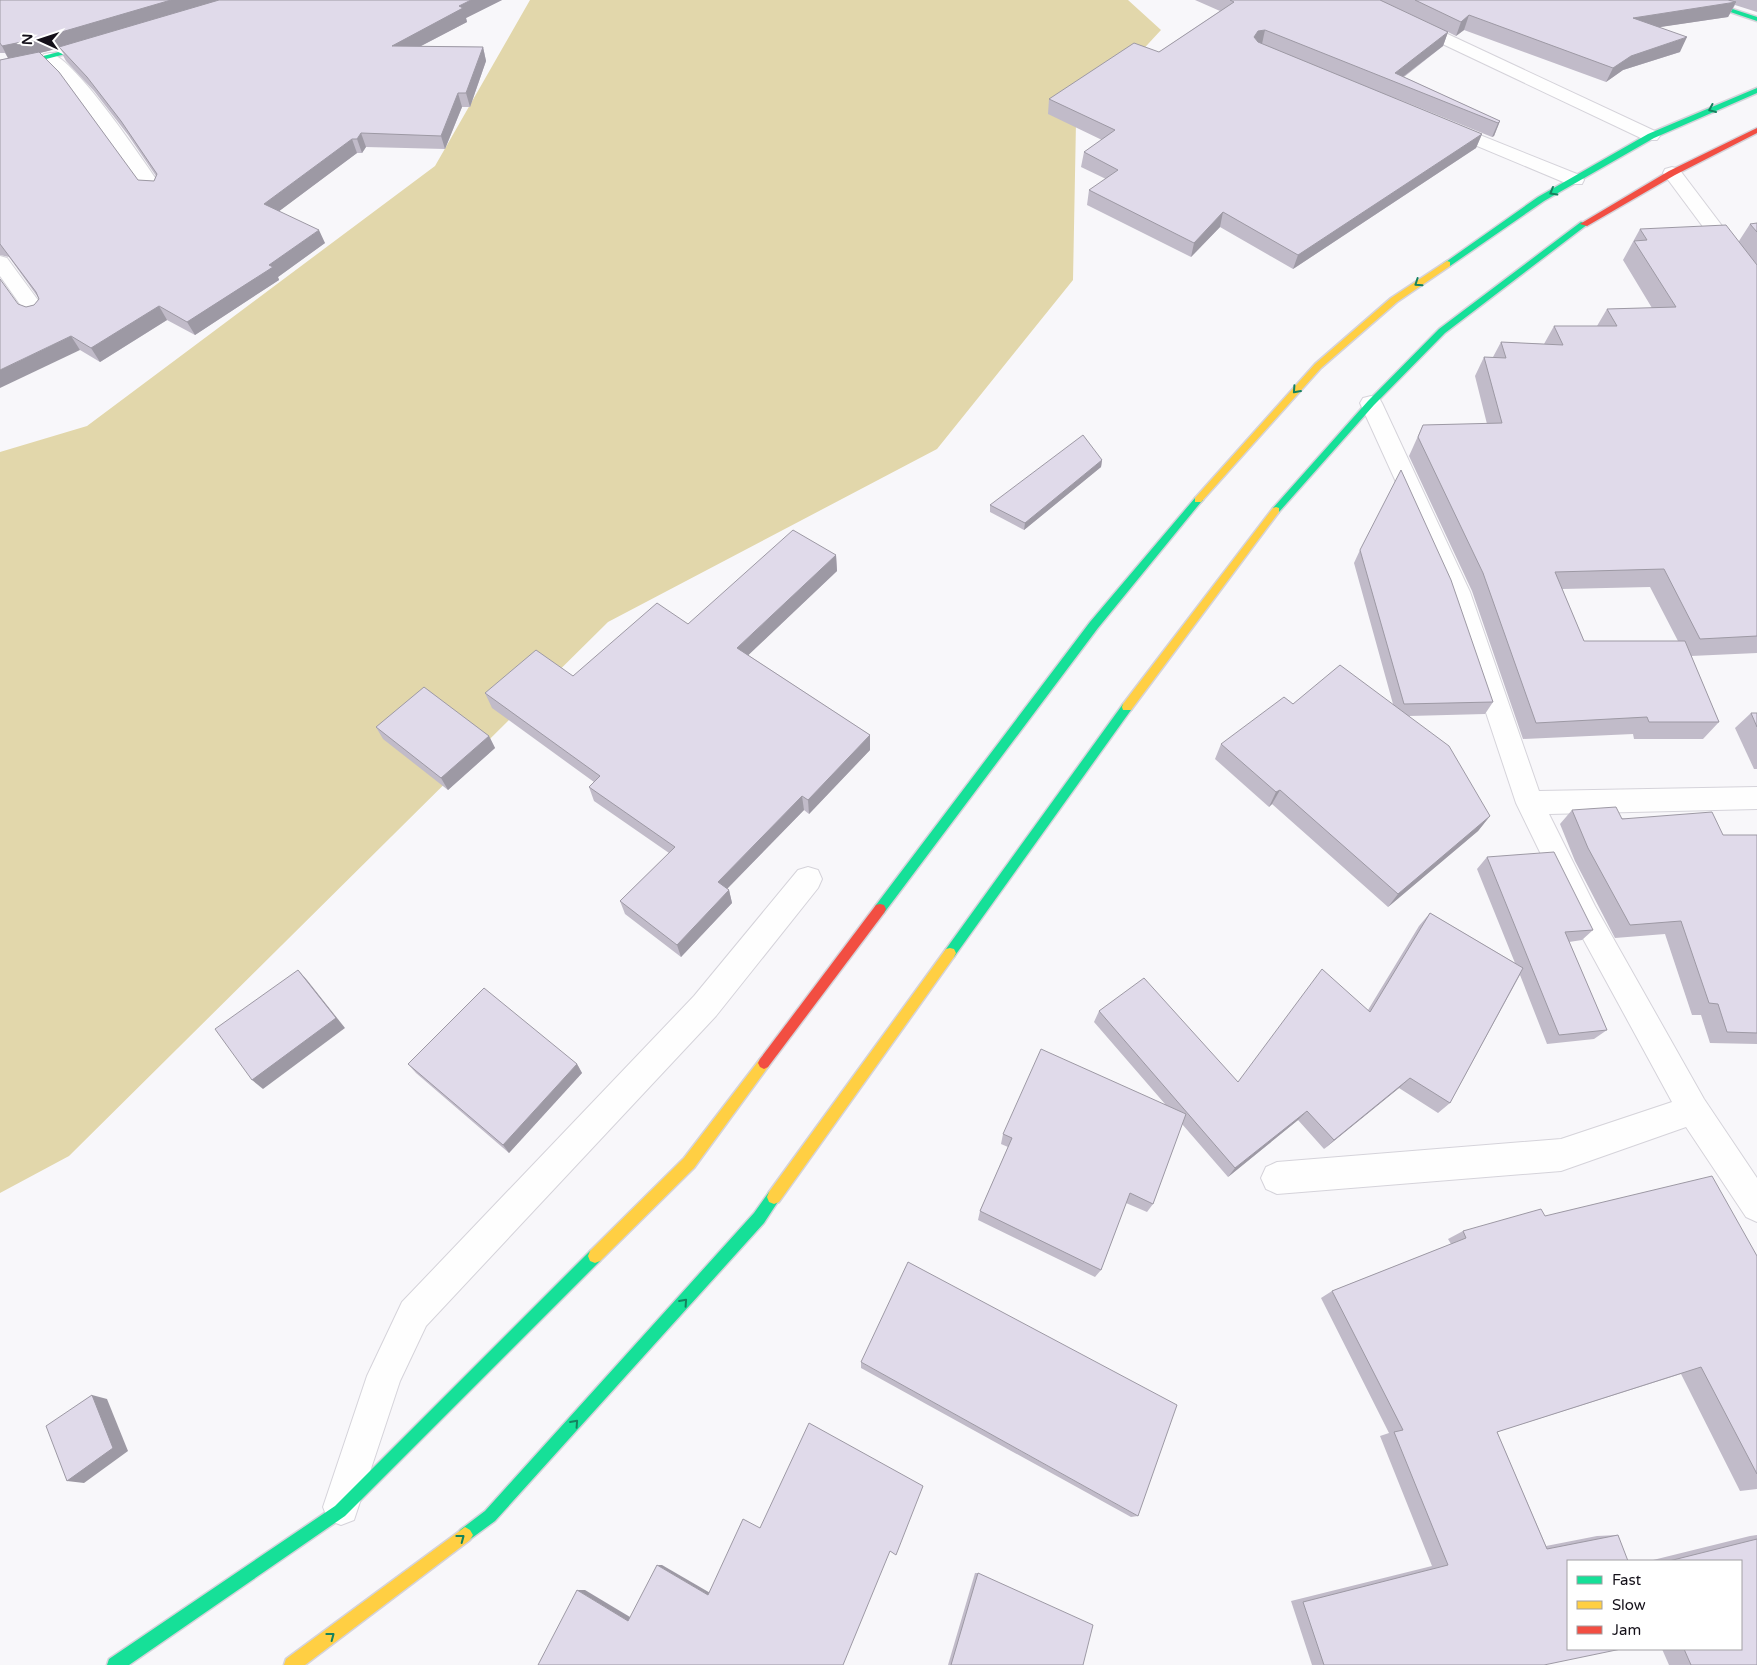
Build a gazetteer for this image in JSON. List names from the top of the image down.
{
  "legend": ["Fast", "Slow", "Jam"],
  "north": "left"
}
